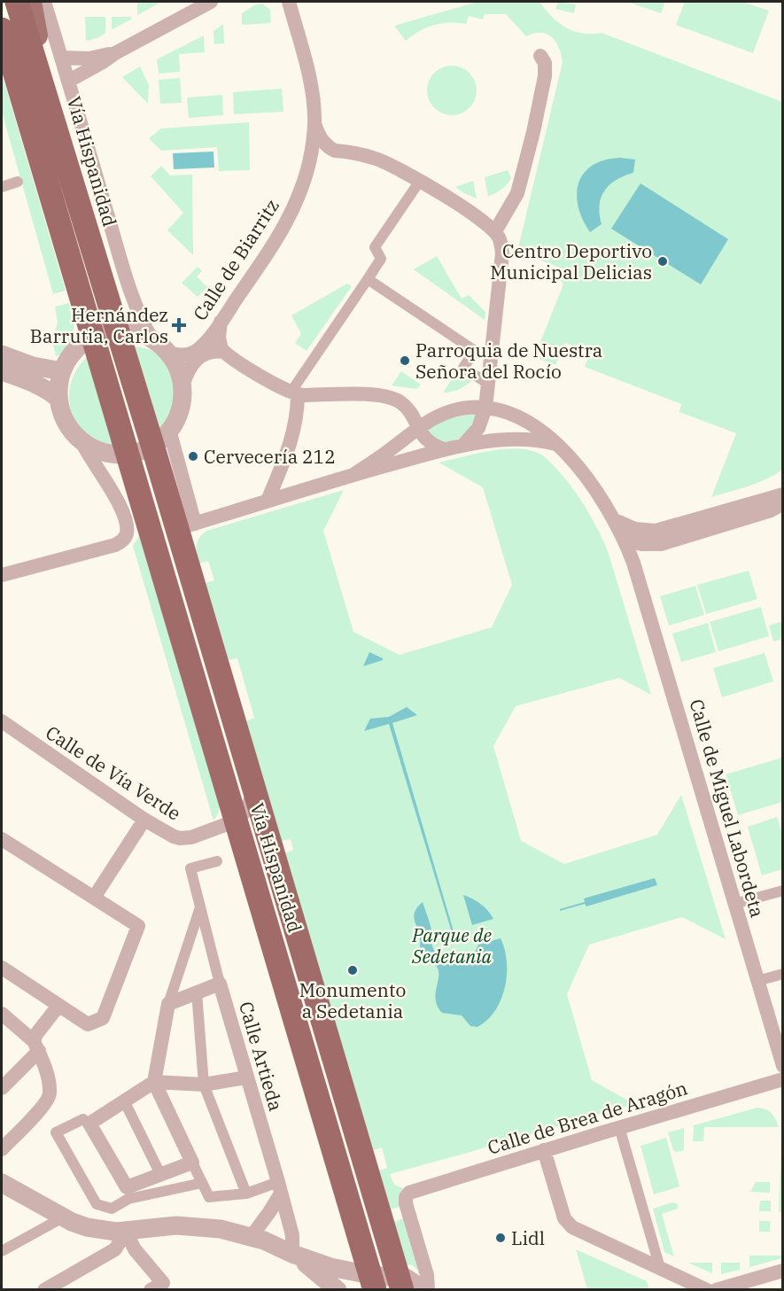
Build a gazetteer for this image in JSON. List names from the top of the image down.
{
  "streets": {
    "highway": ["Vía Hispanidad"],
    "street": [
      "Calle de Biarritz",
      "Calle de Vía Verde",
      "Calle de Miguel Labordeta",
      "Calle Artieda",
      "Calle de Brea de Aragón"
    ]
  },
  "crossings": [
    ["Vía Hispanidad", "Calle de Biarritz"],
    ["Vía Hispanidad", "Calle de Vía Verde"],
    ["Vía Hispanidad", "Calle de Miguel Labordeta"]
  ],
  "parks": ["Parque de Sedetania"],
  "places": {
    "other": [
      "Centro Deportivo Municipal Delicias",
      "Parroquia de Nuestra Señora del Rocío",
      "Cervecería 212",
      "Monumento a Sedetania",
      "Lidl"
    ],
    "health": ["Hernández Barrutia, Carlos"]
  }
}
